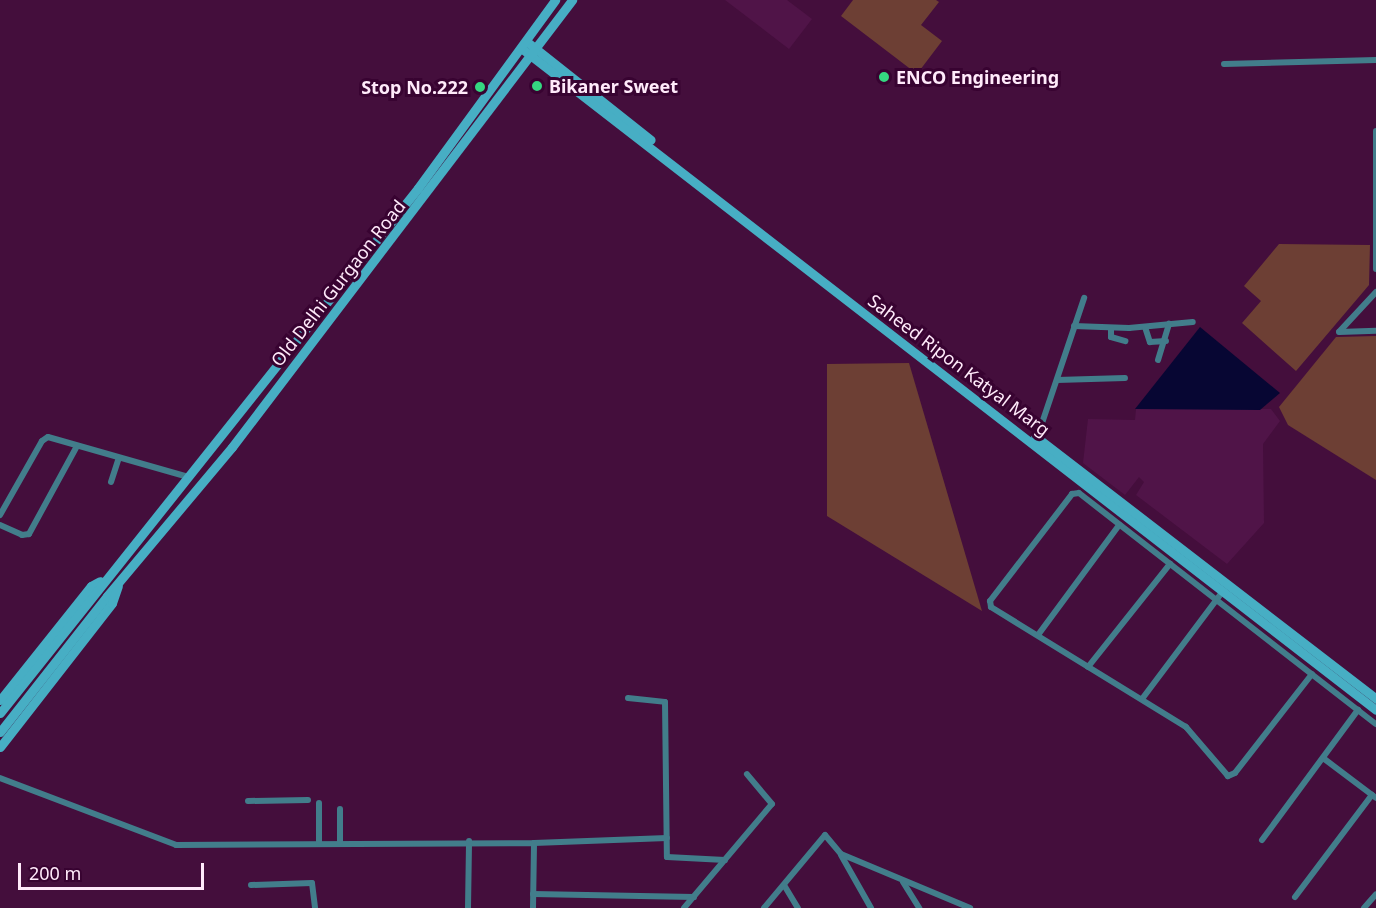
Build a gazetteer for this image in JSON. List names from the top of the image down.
{
  "streets": {
    "main road": ["Old Delhi Gurgaon Road", "Saheed Ripon Katyal Marg"]
  },
  "crossings": [
    ["Old Delhi Gurgaon Road", "Saheed Ripon Katyal Marg"]
  ],
  "places": ["ENCO Engineering", "Bikaner Sweet", "Stop No.222"],
  "scale_bar": "200 m"
}
